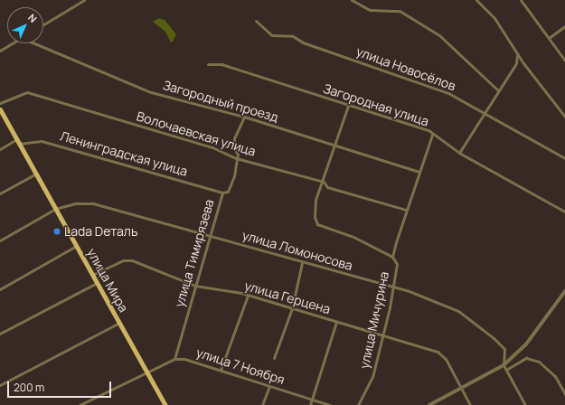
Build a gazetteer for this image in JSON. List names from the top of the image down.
{
  "streets": {
    "main road": ["улица Мира"],
    "street": [
      "улица Новосёлов",
      "Загородный проезд",
      "Загородная улица",
      "Волочаевская улица",
      "Ленинградская улица",
      "улица Ломоносова",
      "улица Тимирязева",
      "улица Герцена",
      "улица Мичурина",
      "улица 7 Ноября"
    ]
  },
  "crossings": [
    ["Загородный проезд", "улица Тимирязева"],
    ["Загородный проезд", "улица Мичурина"],
    ["Загородная улица", "улица Мичурина"],
    ["Волочаевская улица", "улица Тимирязева"],
    ["Волочаевская улица", "улица Мичурина"],
    ["Ленинградская улица", "улица Тимирязева"],
    ["Ленинградская улица", "улица Мира"],
    ["улица Ломоносова", "улица Тимирязева"],
    ["улица Ломоносова", "улица Мира"],
    ["улица Ломоносова", "улица Мичурина"],
    ["улица Тимирязева", "улица Герцена"],
    ["улица Тимирязева", "улица 7 Ноября"],
    ["улица Мира", "улица Герцена"],
    ["улица Герцена", "улица Мичурина"]
  ],
  "places": ["Lada Dеталь"],
  "scale_bar": "200 m",
  "north": "top right"
}
